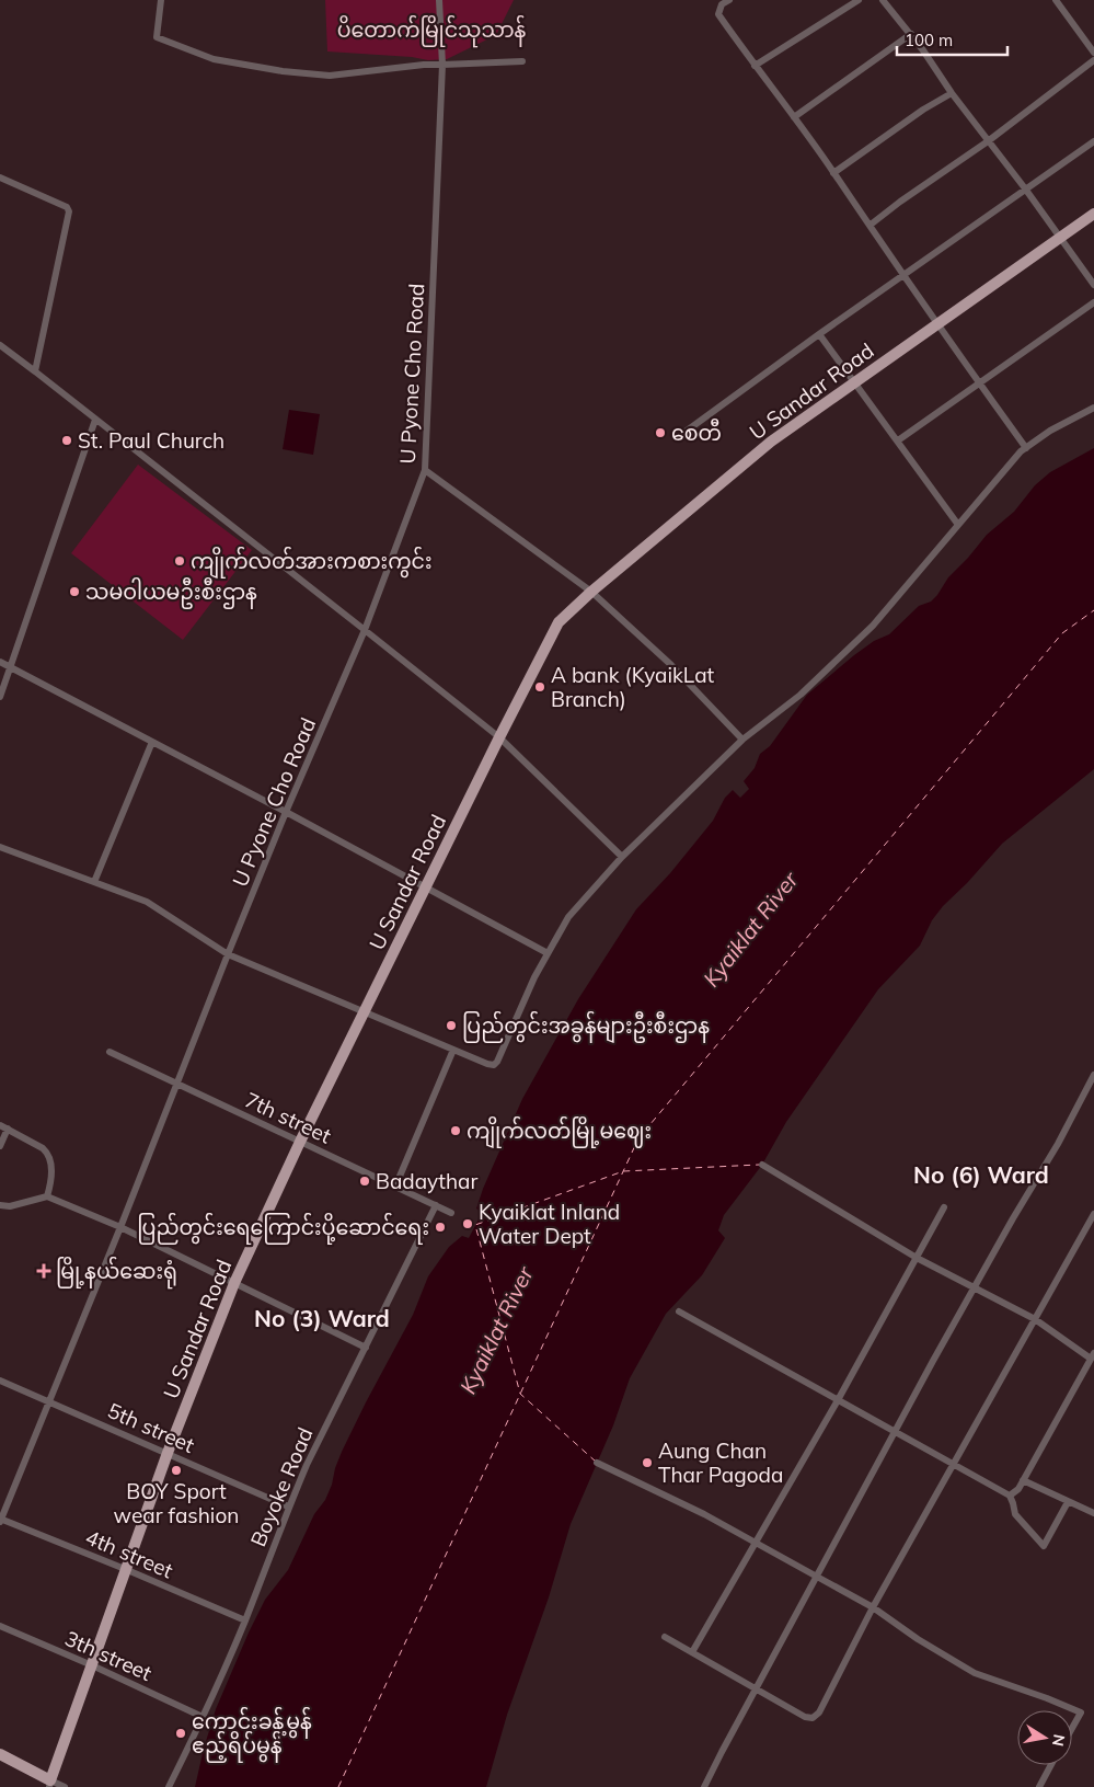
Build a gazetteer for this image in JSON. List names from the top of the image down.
{
  "streets": {
    "main road": ["U Sandar Road"],
    "street": [
      "U Pyone Cho Road",
      "7th street",
      "5th street",
      "Boyoke Road",
      "4th street",
      "3th street"
    ]
  },
  "crossings": [
    ["U Pyone Cho Road", "7th street"],
    ["U Pyone Cho Road", "5th street"],
    ["U Pyone Cho Road", "4th street"],
    ["U Sandar Road", "7th street"],
    ["U Sandar Road", "5th street"],
    ["U Sandar Road", "4th street"],
    ["U Sandar Road", "3th street"],
    ["7th street", "Boyoke Road"],
    ["5th street", "Boyoke Road"],
    ["Boyoke Road", "4th street"],
    ["Boyoke Road", "3th street"]
  ],
  "districts": ["No (6) Ward", "No (3) Ward"],
  "water": ["Kyaiklat River"],
  "parks": ["ပိတောက်မြိုင်သုသာန်"],
  "places": {
    "other": [
      "စေတီ",
      "St. Paul Church",
      "ကျိုက်လတ်အားကစားကွင်း",
      "သမဝါယမဦးစီးဌာန",
      "A bank (KyaikLat Branch)",
      "ပြည်တွင်းအခွန်များဦးစီးဌာန",
      "ကျိုက်လတ်မြို့မဈေး",
      "Badaythar",
      "Kyaiklat Inland Water Dept",
      "ပြည်တွင်းရေကြောင်းပို့ဆောင်ရေး",
      "Aung Chan Thar Pagoda",
      "BOY Sport wear fashion",
      "ကောင်းခန့်မွန် ဧည့်ရိပ်မွန်"
    ],
    "health": ["မြို့နယ်ဆေးရုံ"]
  },
  "scale_bar": "100 m",
  "north": "right"
}
